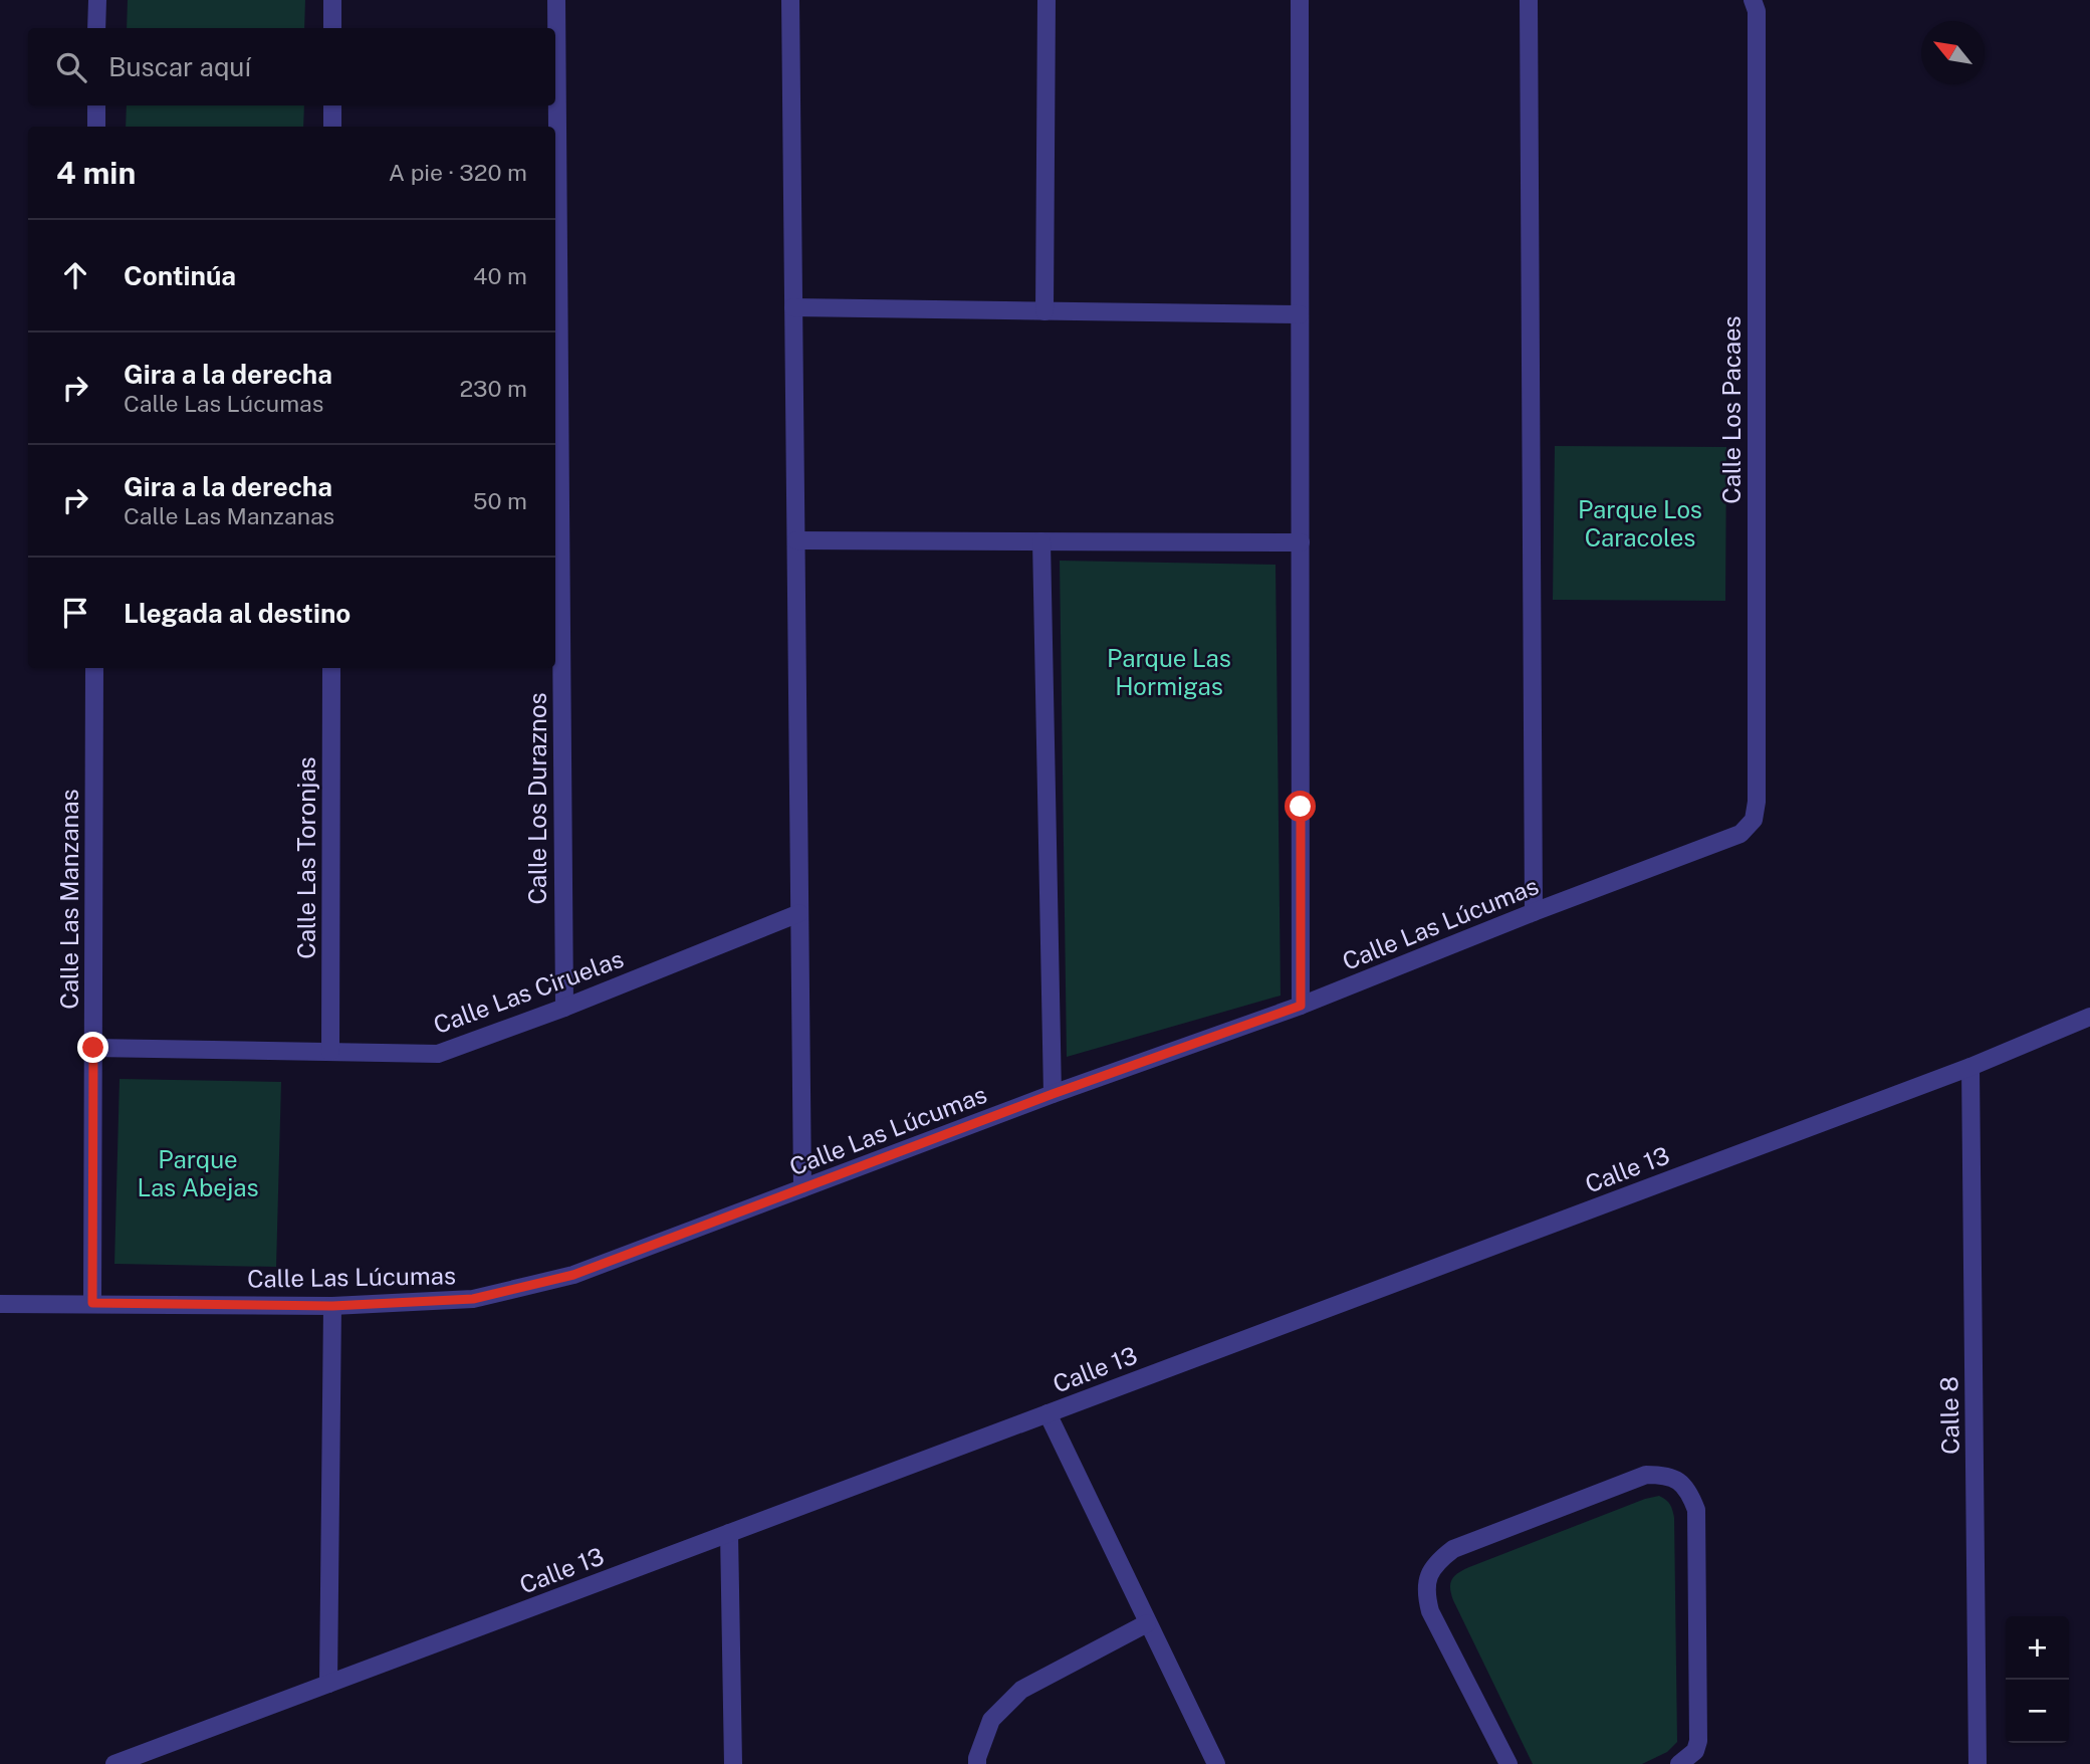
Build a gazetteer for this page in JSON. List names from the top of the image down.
{
  "streets": {
    "street": [
      "Calle Los Pacaes",
      "Calle Los Duraznos",
      "Calle Las Toronjas",
      "Calle Las Manzanas",
      "Calle Las Lúcumas",
      "Calle Las Ciruelas",
      "Calle 13",
      "Calle 8"
    ]
  },
  "crossings": [
    ["Calle Los Pacaes", "Calle Las Lúcumas"],
    ["Calle Los Duraznos", "Calle Las Ciruelas"],
    ["Calle Las Toronjas", "Calle Las Ciruelas"],
    ["Calle Las Manzanas", "Calle Las Lúcumas"],
    ["Calle Las Manzanas", "Calle Las Ciruelas"],
    ["Calle 13", "Calle 8"]
  ],
  "parks": ["Parque Los Caracoles", "Parque Las Hormigas", "Parque Las Abejas"],
  "north": "top left",
  "page": {
    "search": "Buscar aquí",
    "heading": ["4 min", "A pie · 320 m"],
    "list": [
      ["Continúa", "40 m"],
      ["Gira a la derecha", "Calle Las Lúcumas", "230 m"],
      ["Gira a la derecha", "Calle Las Manzanas", "50 m"],
      "Llegada al destino"
    ],
    "map_buttons": ["+", "−"]
  }
}
